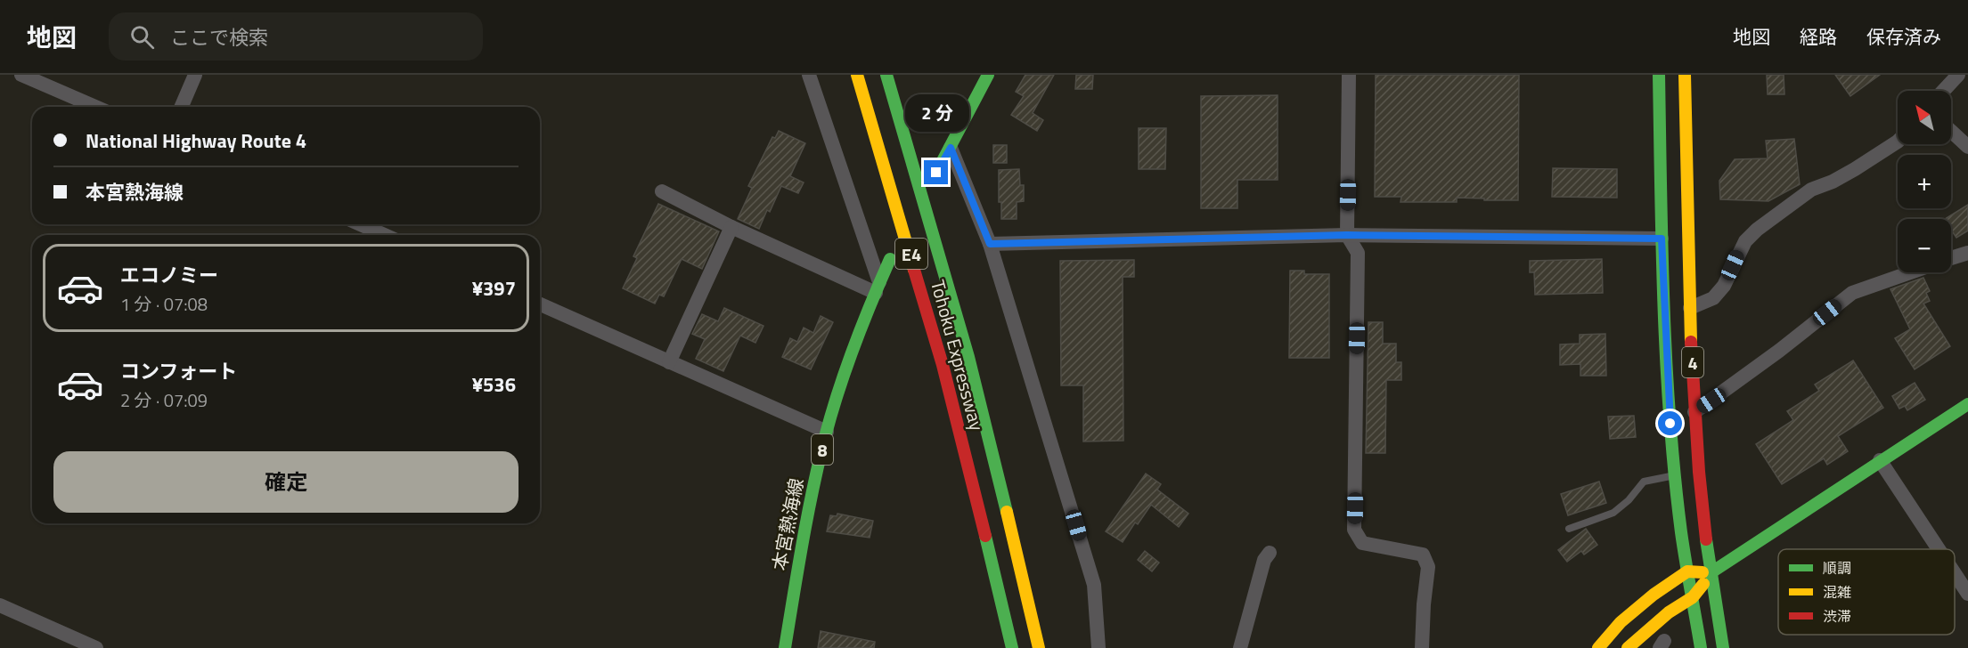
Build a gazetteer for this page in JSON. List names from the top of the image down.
{
  "streets": {
    "main road": [
      "E4",
      "Tohoku Expressway",
      "4",
      "8",
      "本宮熱海線"
    ]
  },
  "legend": ["順調", "混雑", "渋滞"],
  "north": "top left",
  "page": {
    "header": "地図",
    "search": "ここで検索",
    "nav": ["地図", "経路", "保存済み"],
    "map_buttons": ["+", "−"],
    "bubble": "2 分",
    "banner": ["National Highway Route 4", "本宮熱海線"],
    "list": [
      {
        "name": "エコノミー",
        "note": "1 分 · 07:08",
        "value": "¥397"
      },
      {
        "name": "コンフォート",
        "note": "2 分 · 07:09",
        "value": "¥536"
      }
    ],
    "buttons": "確定"
  }
}
